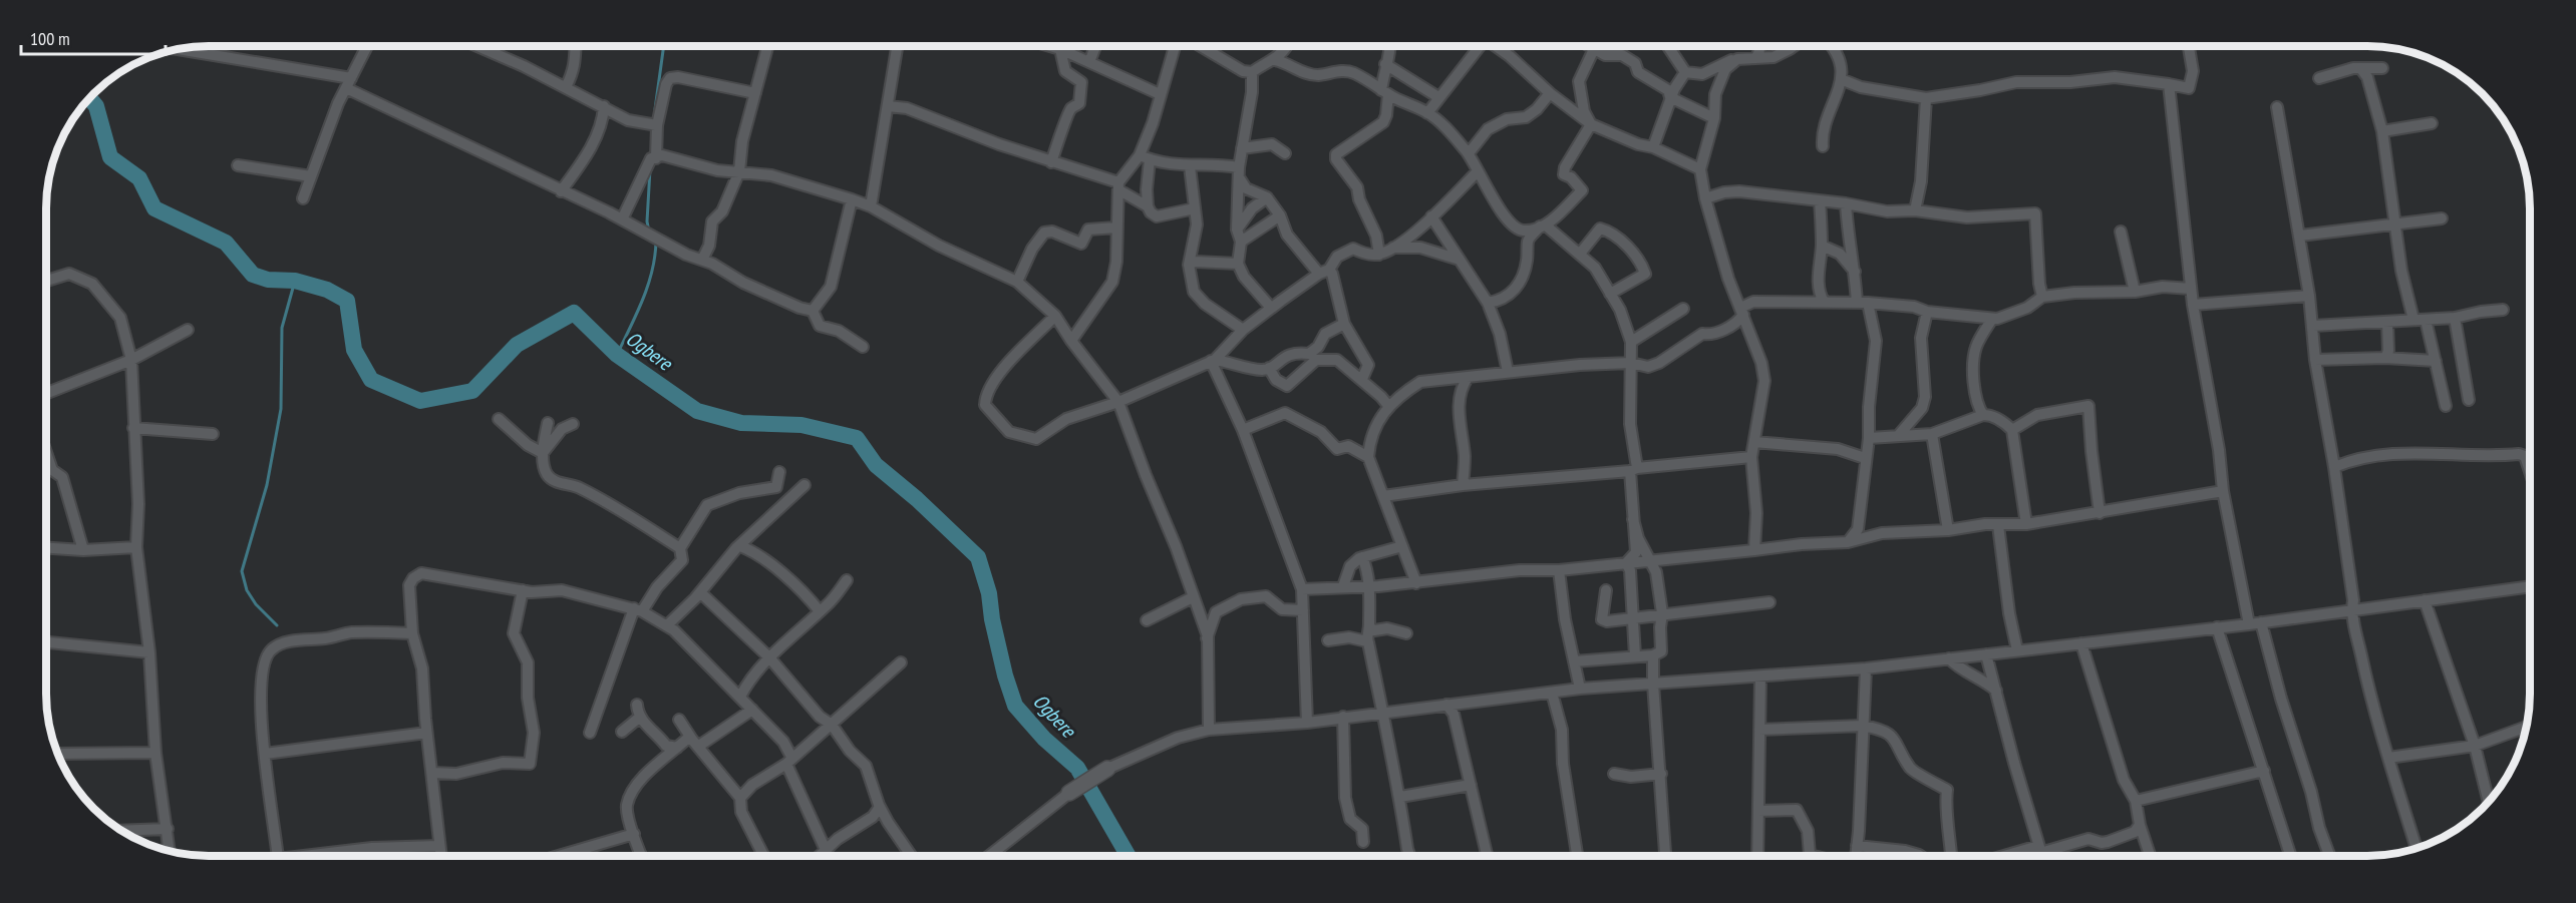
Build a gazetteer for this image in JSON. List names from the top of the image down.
{
  "water": ["Ogbere"],
  "scale_bar": "100 m"
}
